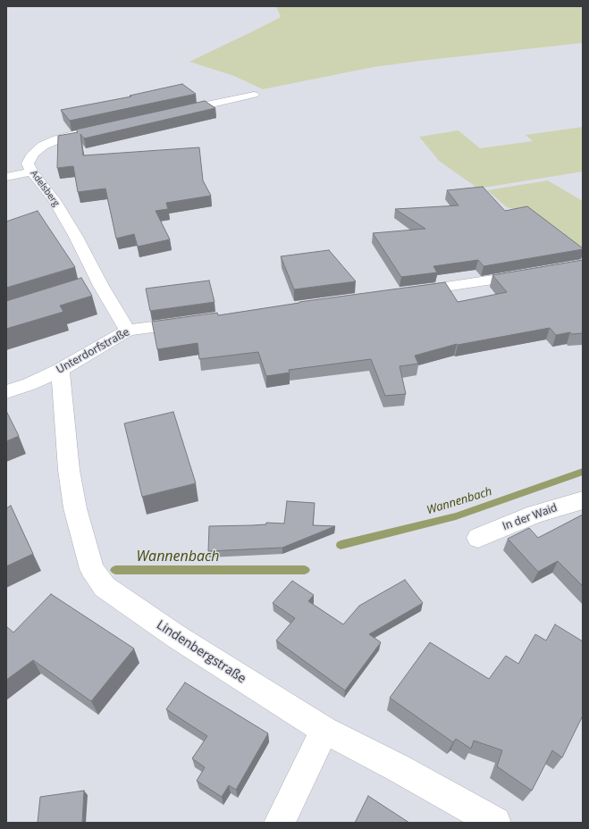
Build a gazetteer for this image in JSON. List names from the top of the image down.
{
  "streets": {
    "street": [
      "Adelsberg",
      "Unterdorfstraße",
      "In der Waid",
      "Lindenbergstraße"
    ]
  },
  "crossings": [
    ["Adelsberg", "Unterdorfstraße"],
    ["Unterdorfstraße", "Lindenbergstraße"]
  ],
  "water": ["Wannenbach"]
}
